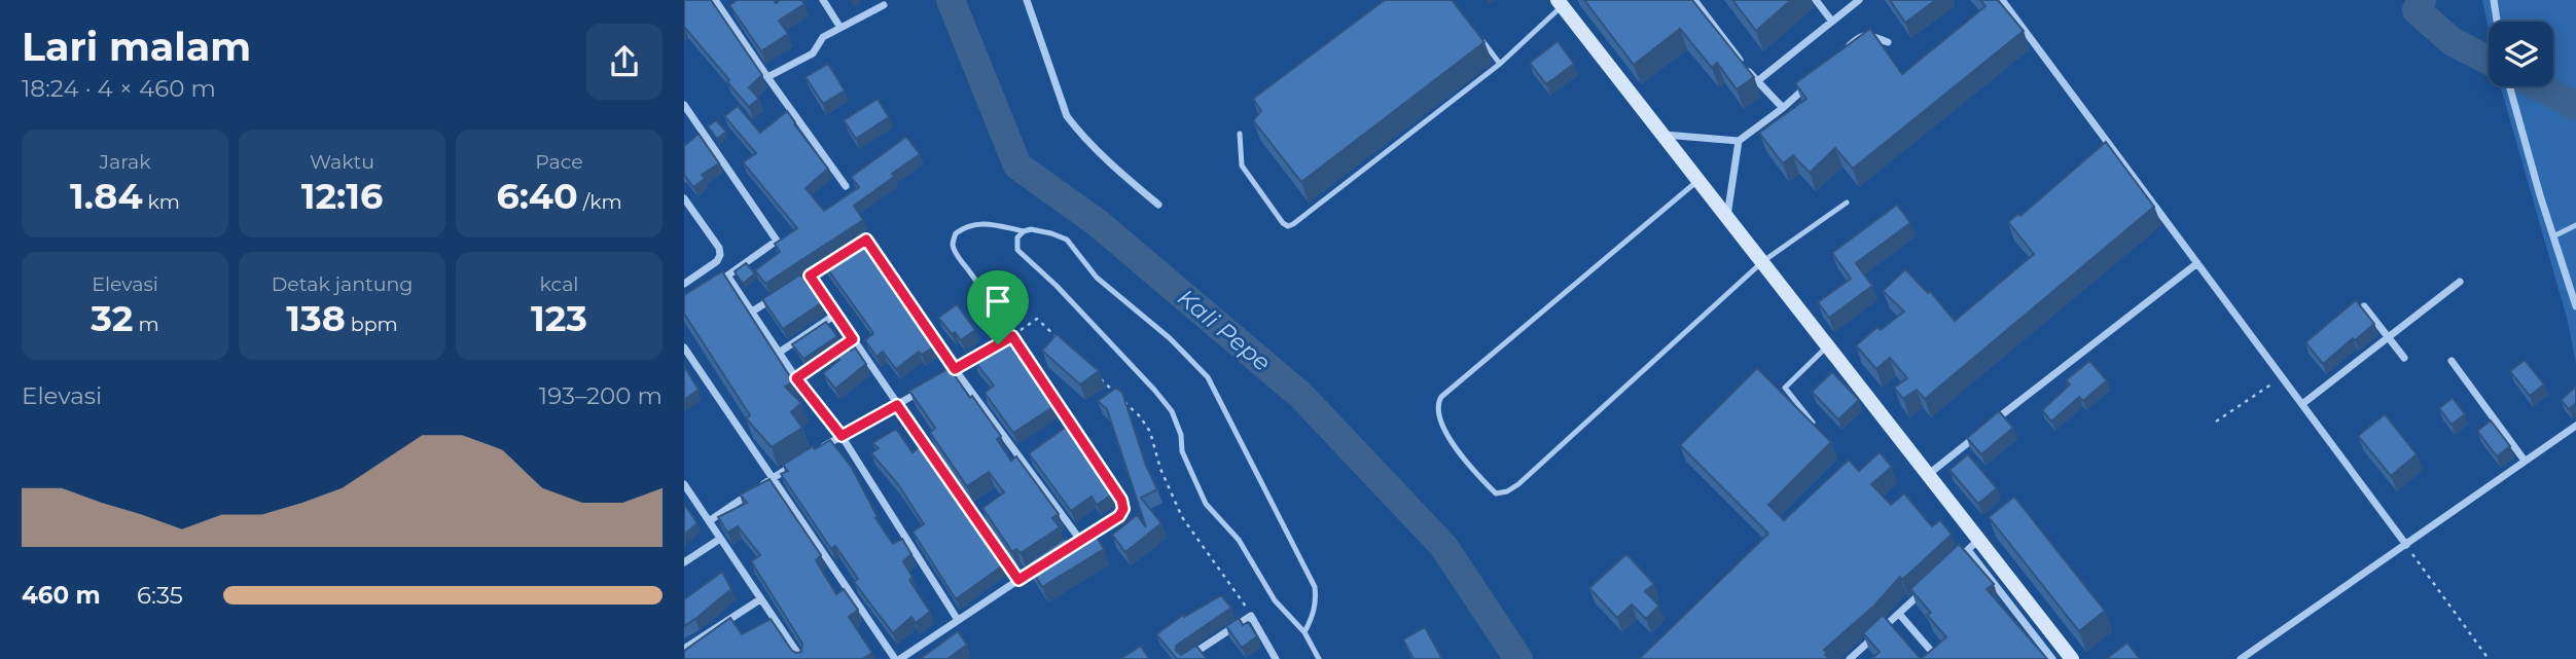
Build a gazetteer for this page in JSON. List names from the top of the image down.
{
  "water": ["Kali Pepe"],
  "page": {
    "heading": ["Lari malam", "18:24 · 4 × 460 m"],
    "stats": [
      ["Jarak", "1.84 km"],
      ["Waktu", "12:16"],
      ["Pace", "6:40 /km"],
      ["Elevasi", "32 m"],
      ["Detak jantung", "138 bpm"],
      ["kcal", "123"]
    ],
    "chart": ["Elevasi", "193–200 m"],
    "list": [
      {
        "name": "460 m",
        "note": "6:35"
      }
    ]
  }
}
